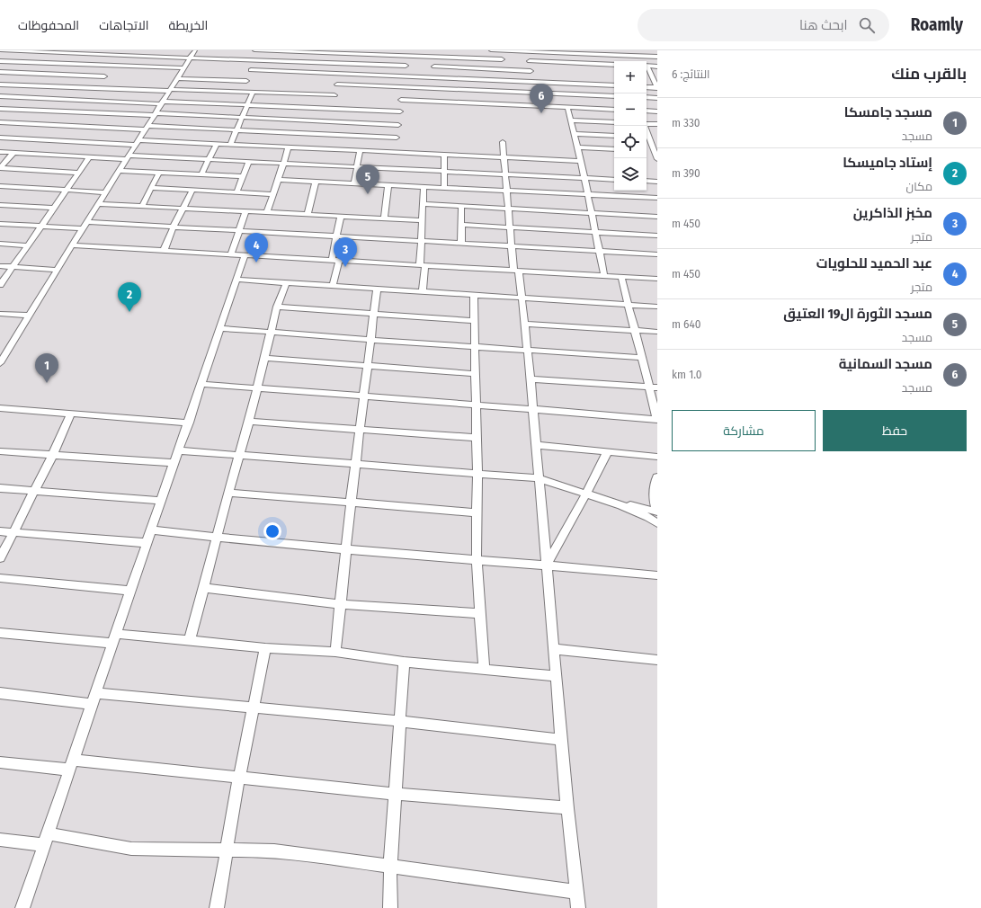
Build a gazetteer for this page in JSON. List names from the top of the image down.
{
  "page": {
    "header": "Roamly",
    "search": "ابحث هنا",
    "nav": ["الخريطة", "الاتجاهات", "المحفوظات"],
    "heading": ["بالقرب منك", "النتائج: 6"],
    "map_buttons": ["+", "−"],
    "pins": [
      "6",
      "5",
      "4",
      "3",
      "2",
      "1"
    ],
    "list": [
      {
        "mark": "1",
        "name": "مسجد جامسكا",
        "note": "مسجد",
        "value": "330 m"
      },
      {
        "mark": "2",
        "name": "إستاد جاميسكا",
        "note": "مكان",
        "value": "390 m"
      },
      {
        "mark": "3",
        "name": "مخبز الذاكرين",
        "note": "متجر",
        "value": "450 m"
      },
      {
        "mark": "4",
        "name": "عبد الحميد للحلويات",
        "note": "متجر",
        "value": "450 m"
      },
      {
        "mark": "5",
        "name": "مسجد الثورة ال19 العتيق",
        "note": "مسجد",
        "value": "640 m"
      },
      {
        "mark": "6",
        "name": "مسجد السمانية",
        "note": "مسجد",
        "value": "1.0 km"
      }
    ],
    "buttons": ["حفظ", "مشاركة"]
  }
}
